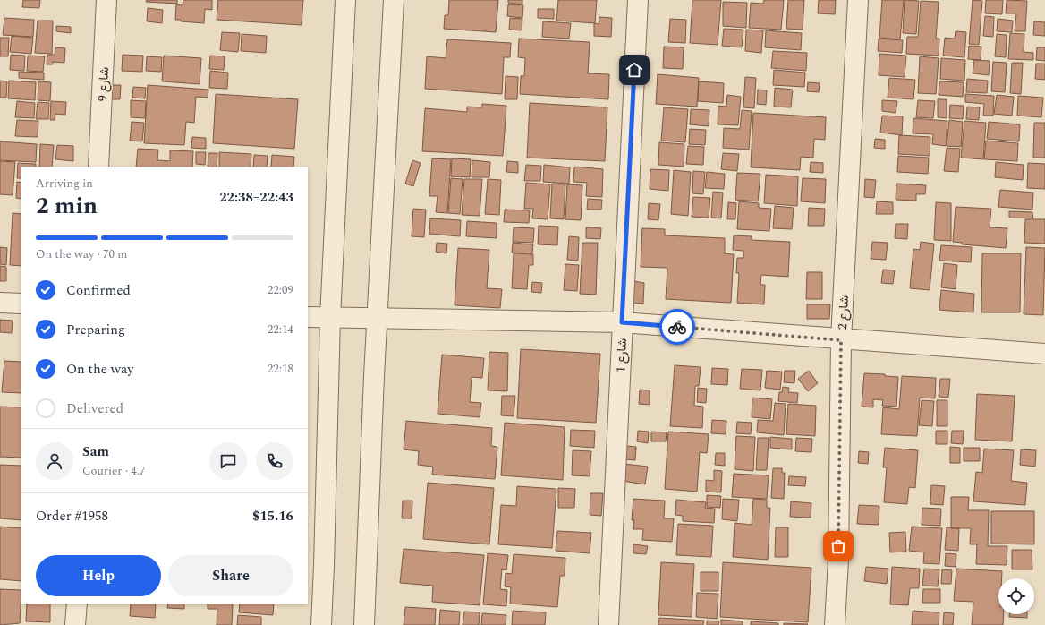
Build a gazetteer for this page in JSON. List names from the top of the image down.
{
  "streets": {
    "street": ["شارع 9", "شارع 2", "شارع 1"]
  },
  "page": {
    "heading": ["2 min", "Arriving in", "22:38–22:43"],
    "panel": [
      "Sam",
      "Courier · 4.7",
      "Order #1958",
      "$15.16"
    ],
    "bar": "On the way · 70 m",
    "list": [
      ["Confirmed", "22:09"],
      ["Preparing", "22:14"],
      ["On the way", "22:18"],
      "Delivered"
    ],
    "buttons": ["Help", "Share"]
  }
}
